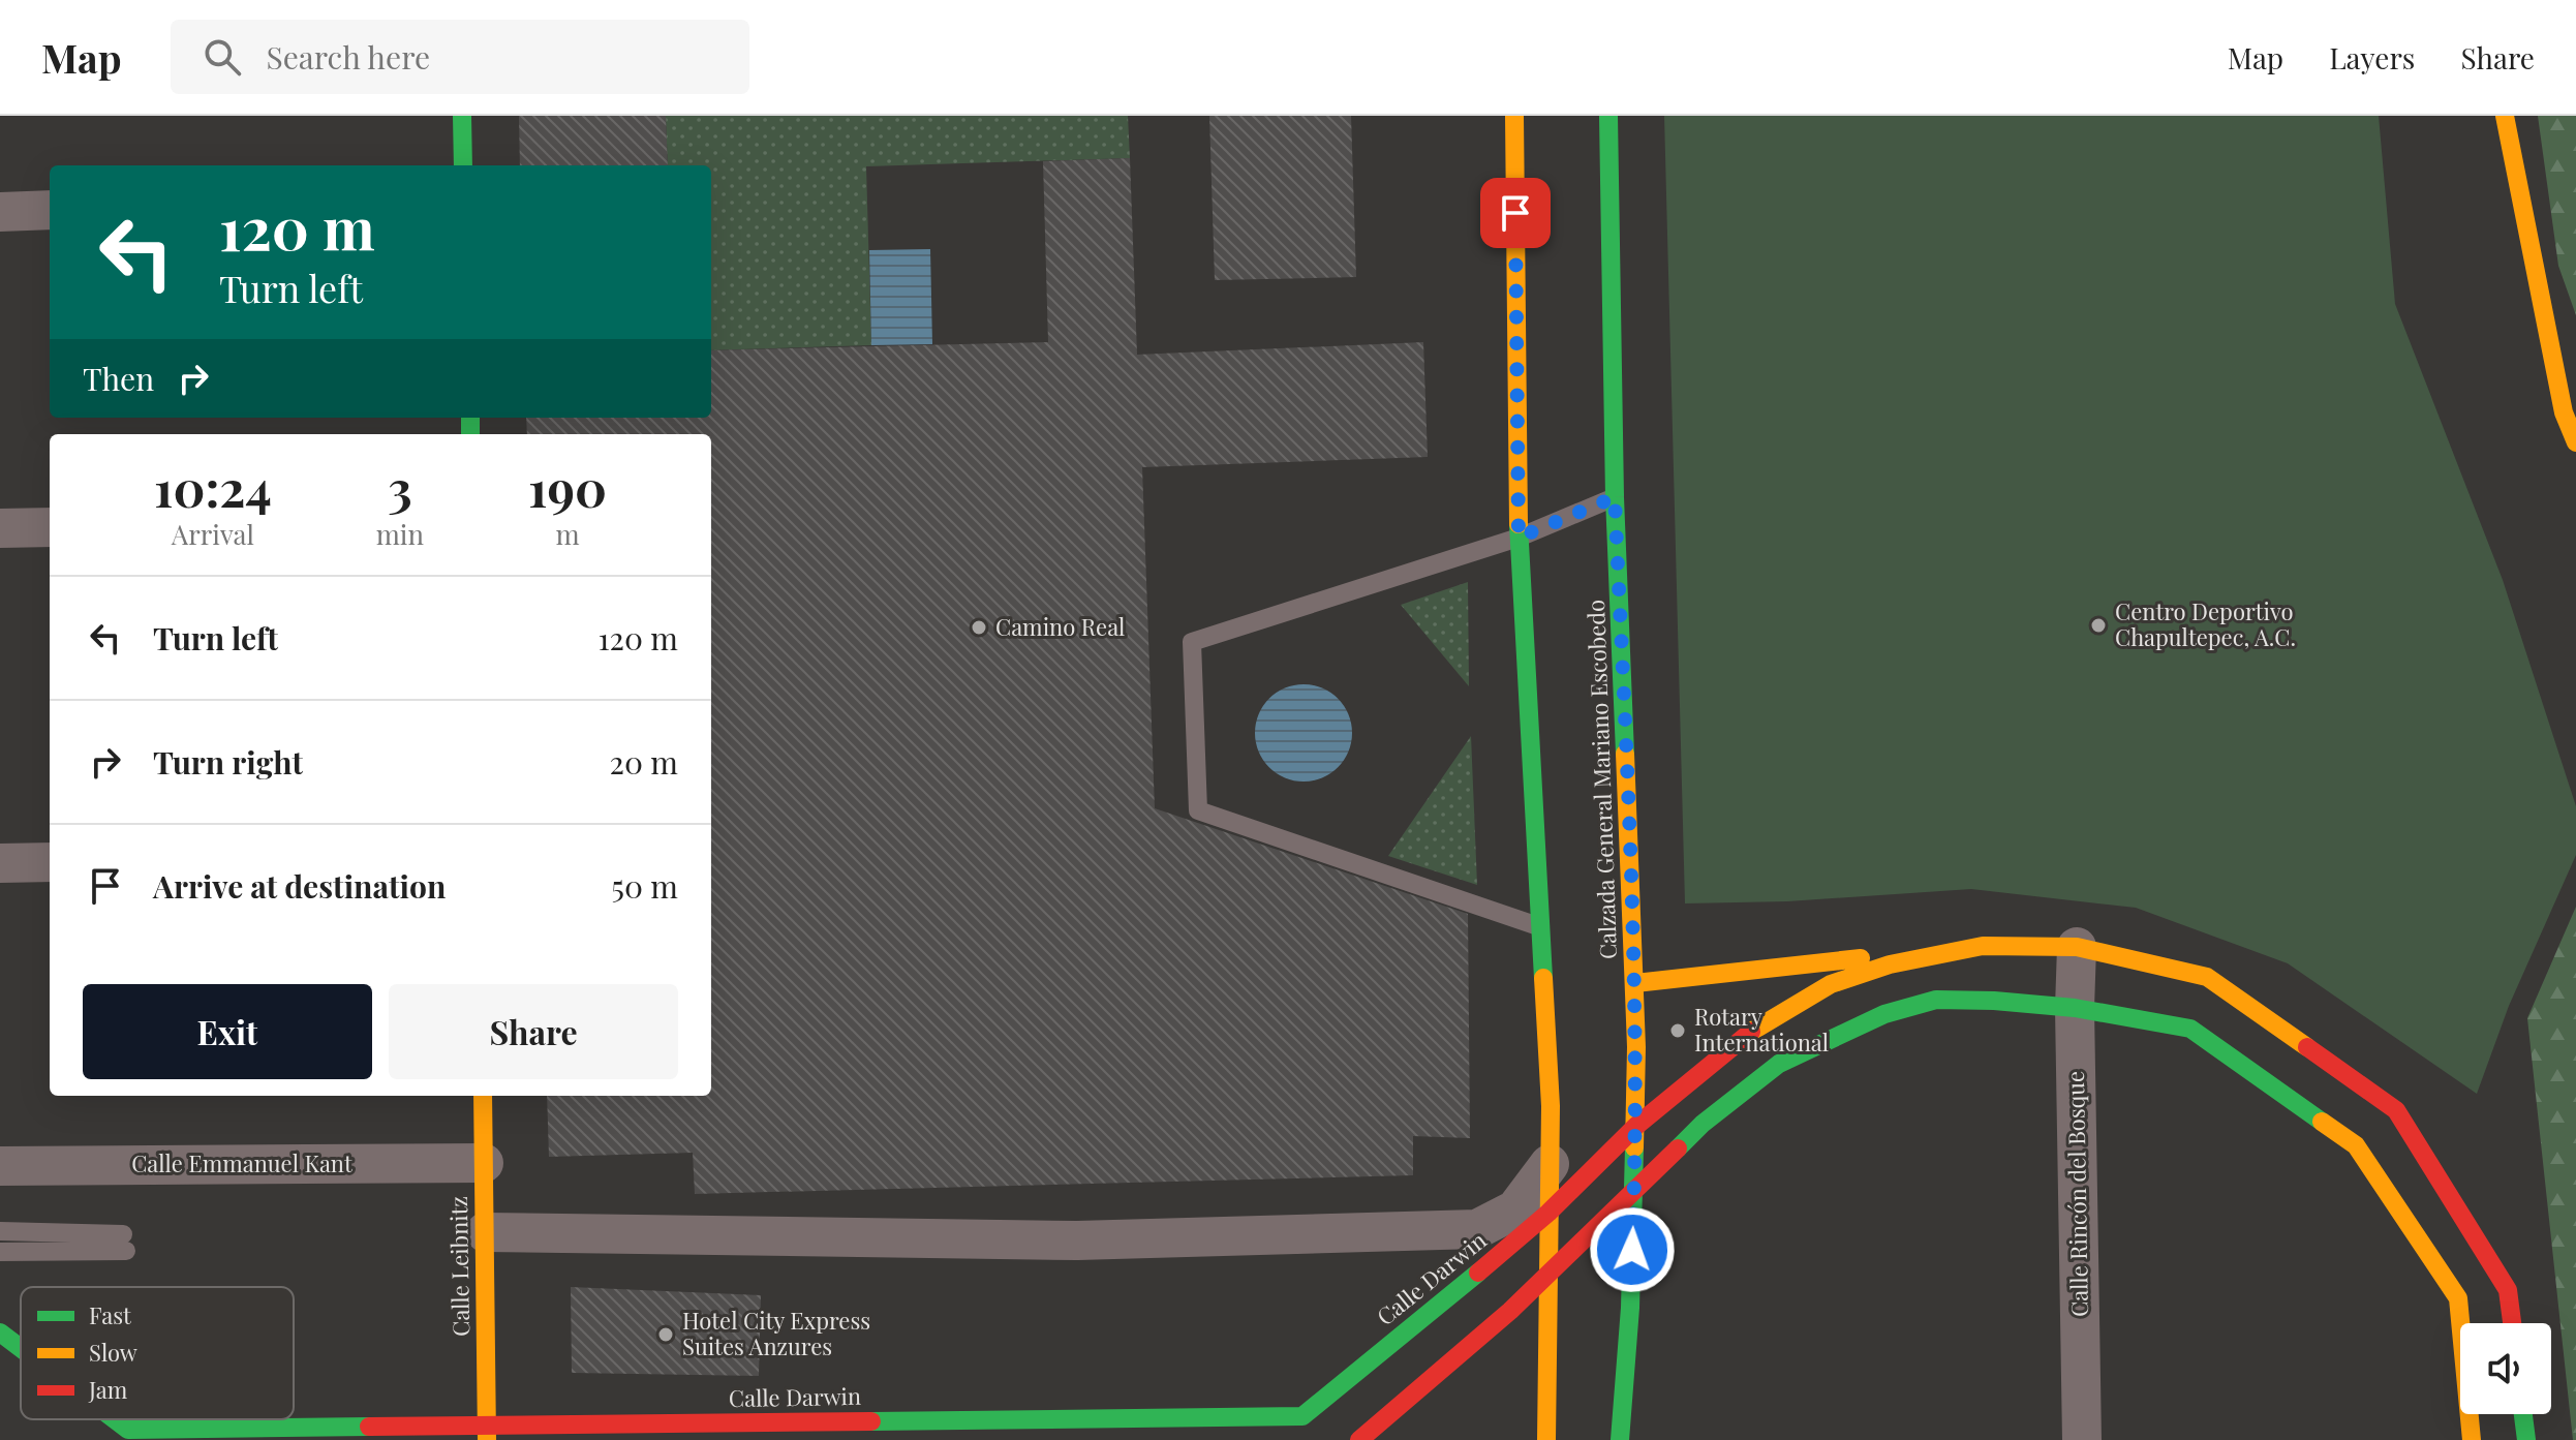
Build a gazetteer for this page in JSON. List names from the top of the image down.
{
  "streets": {
    "street": [
      "Calzada General Mariano Escobedo",
      "Calle Emmanuel Kant",
      "Calle Rincón del Bosque",
      "Calle Leibnitz",
      "Calle Darwin"
    ]
  },
  "crossings": [
    ["Calzada General Mariano Escobedo", "Calle Darwin"],
    ["Calle Emmanuel Kant", "Calle Leibnitz"],
    ["Calle Leibnitz", "Calle Darwin"]
  ],
  "places": [
    "Centro Deportivo Chapultepec, A.C.",
    "Camino Real",
    "Rotary International",
    "Hotel City Express Suites Anzures"
  ],
  "legend": ["Fast", "Slow", "Jam"],
  "page": {
    "header": "Map",
    "search": "Search here",
    "nav": ["Map", "Layers", "Share"],
    "turn": ["120 m", "Turn left"],
    "then": "Then",
    "eta": [
      "10:24",
      "Arrival",
      "3",
      "min",
      "190",
      "m"
    ],
    "list": [
      {
        "name": "Turn left",
        "value": "120 m"
      },
      {
        "name": "Turn right",
        "value": "20 m"
      },
      {
        "name": "Arrive at destination",
        "value": "50 m"
      }
    ],
    "buttons": ["Exit", "Share"]
  }
}
